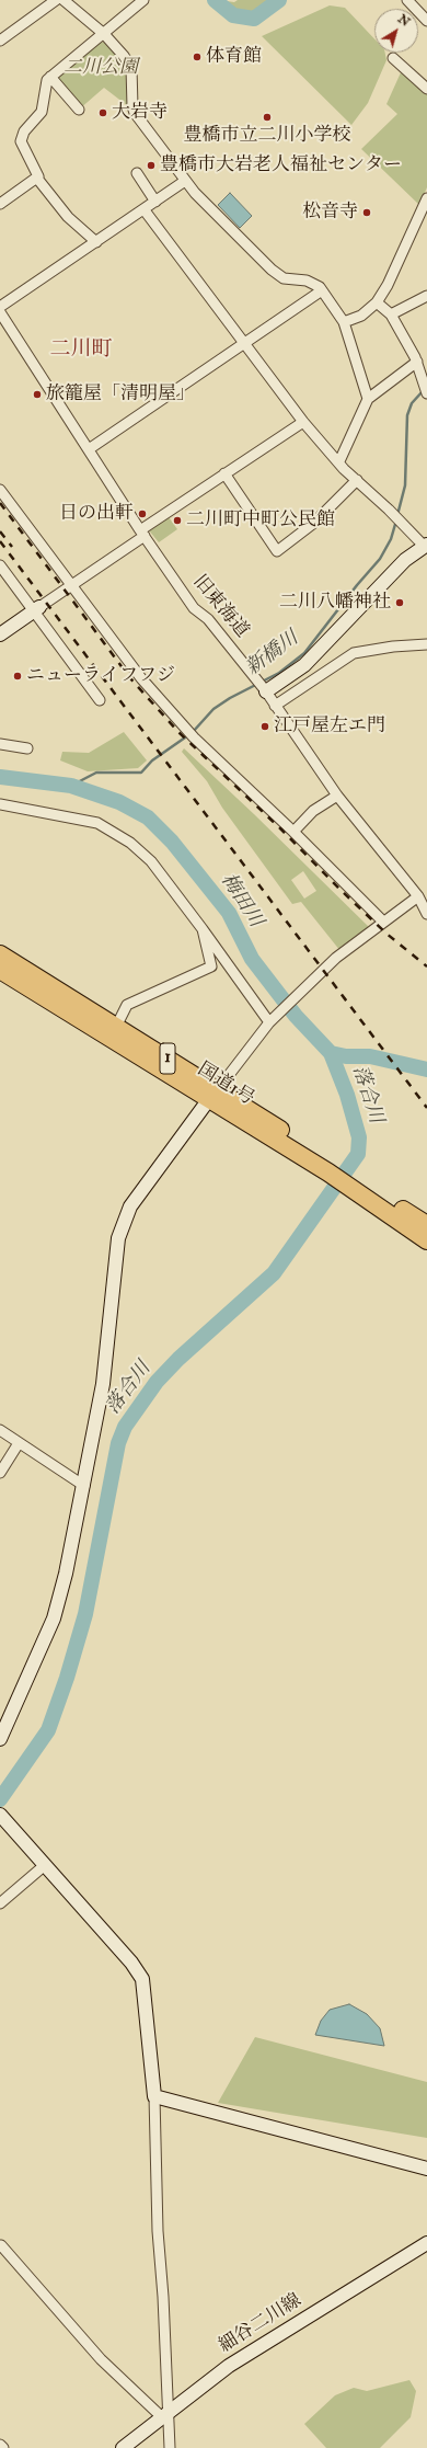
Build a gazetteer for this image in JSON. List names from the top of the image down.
{
  "streets": {
    "highway": ["1", "国道1号"],
    "street": ["旧東海道", "細谷二川線"]
  },
  "districts": ["二川町"],
  "water": ["新橋川", "梅田川", "落合川"],
  "parks": ["二川公園"],
  "places": [
    "体育館",
    "大岩寺",
    "豊橋市立二川小学校",
    "豊橋市大岩老人福祉センター",
    "松音寺",
    "旅籠屋「清明屋」",
    "日の出軒",
    "二川町中町公民館",
    "二川八幡神社",
    "ニューライフフジ",
    "江戸屋左エ門"
  ],
  "north": "top right"
}
